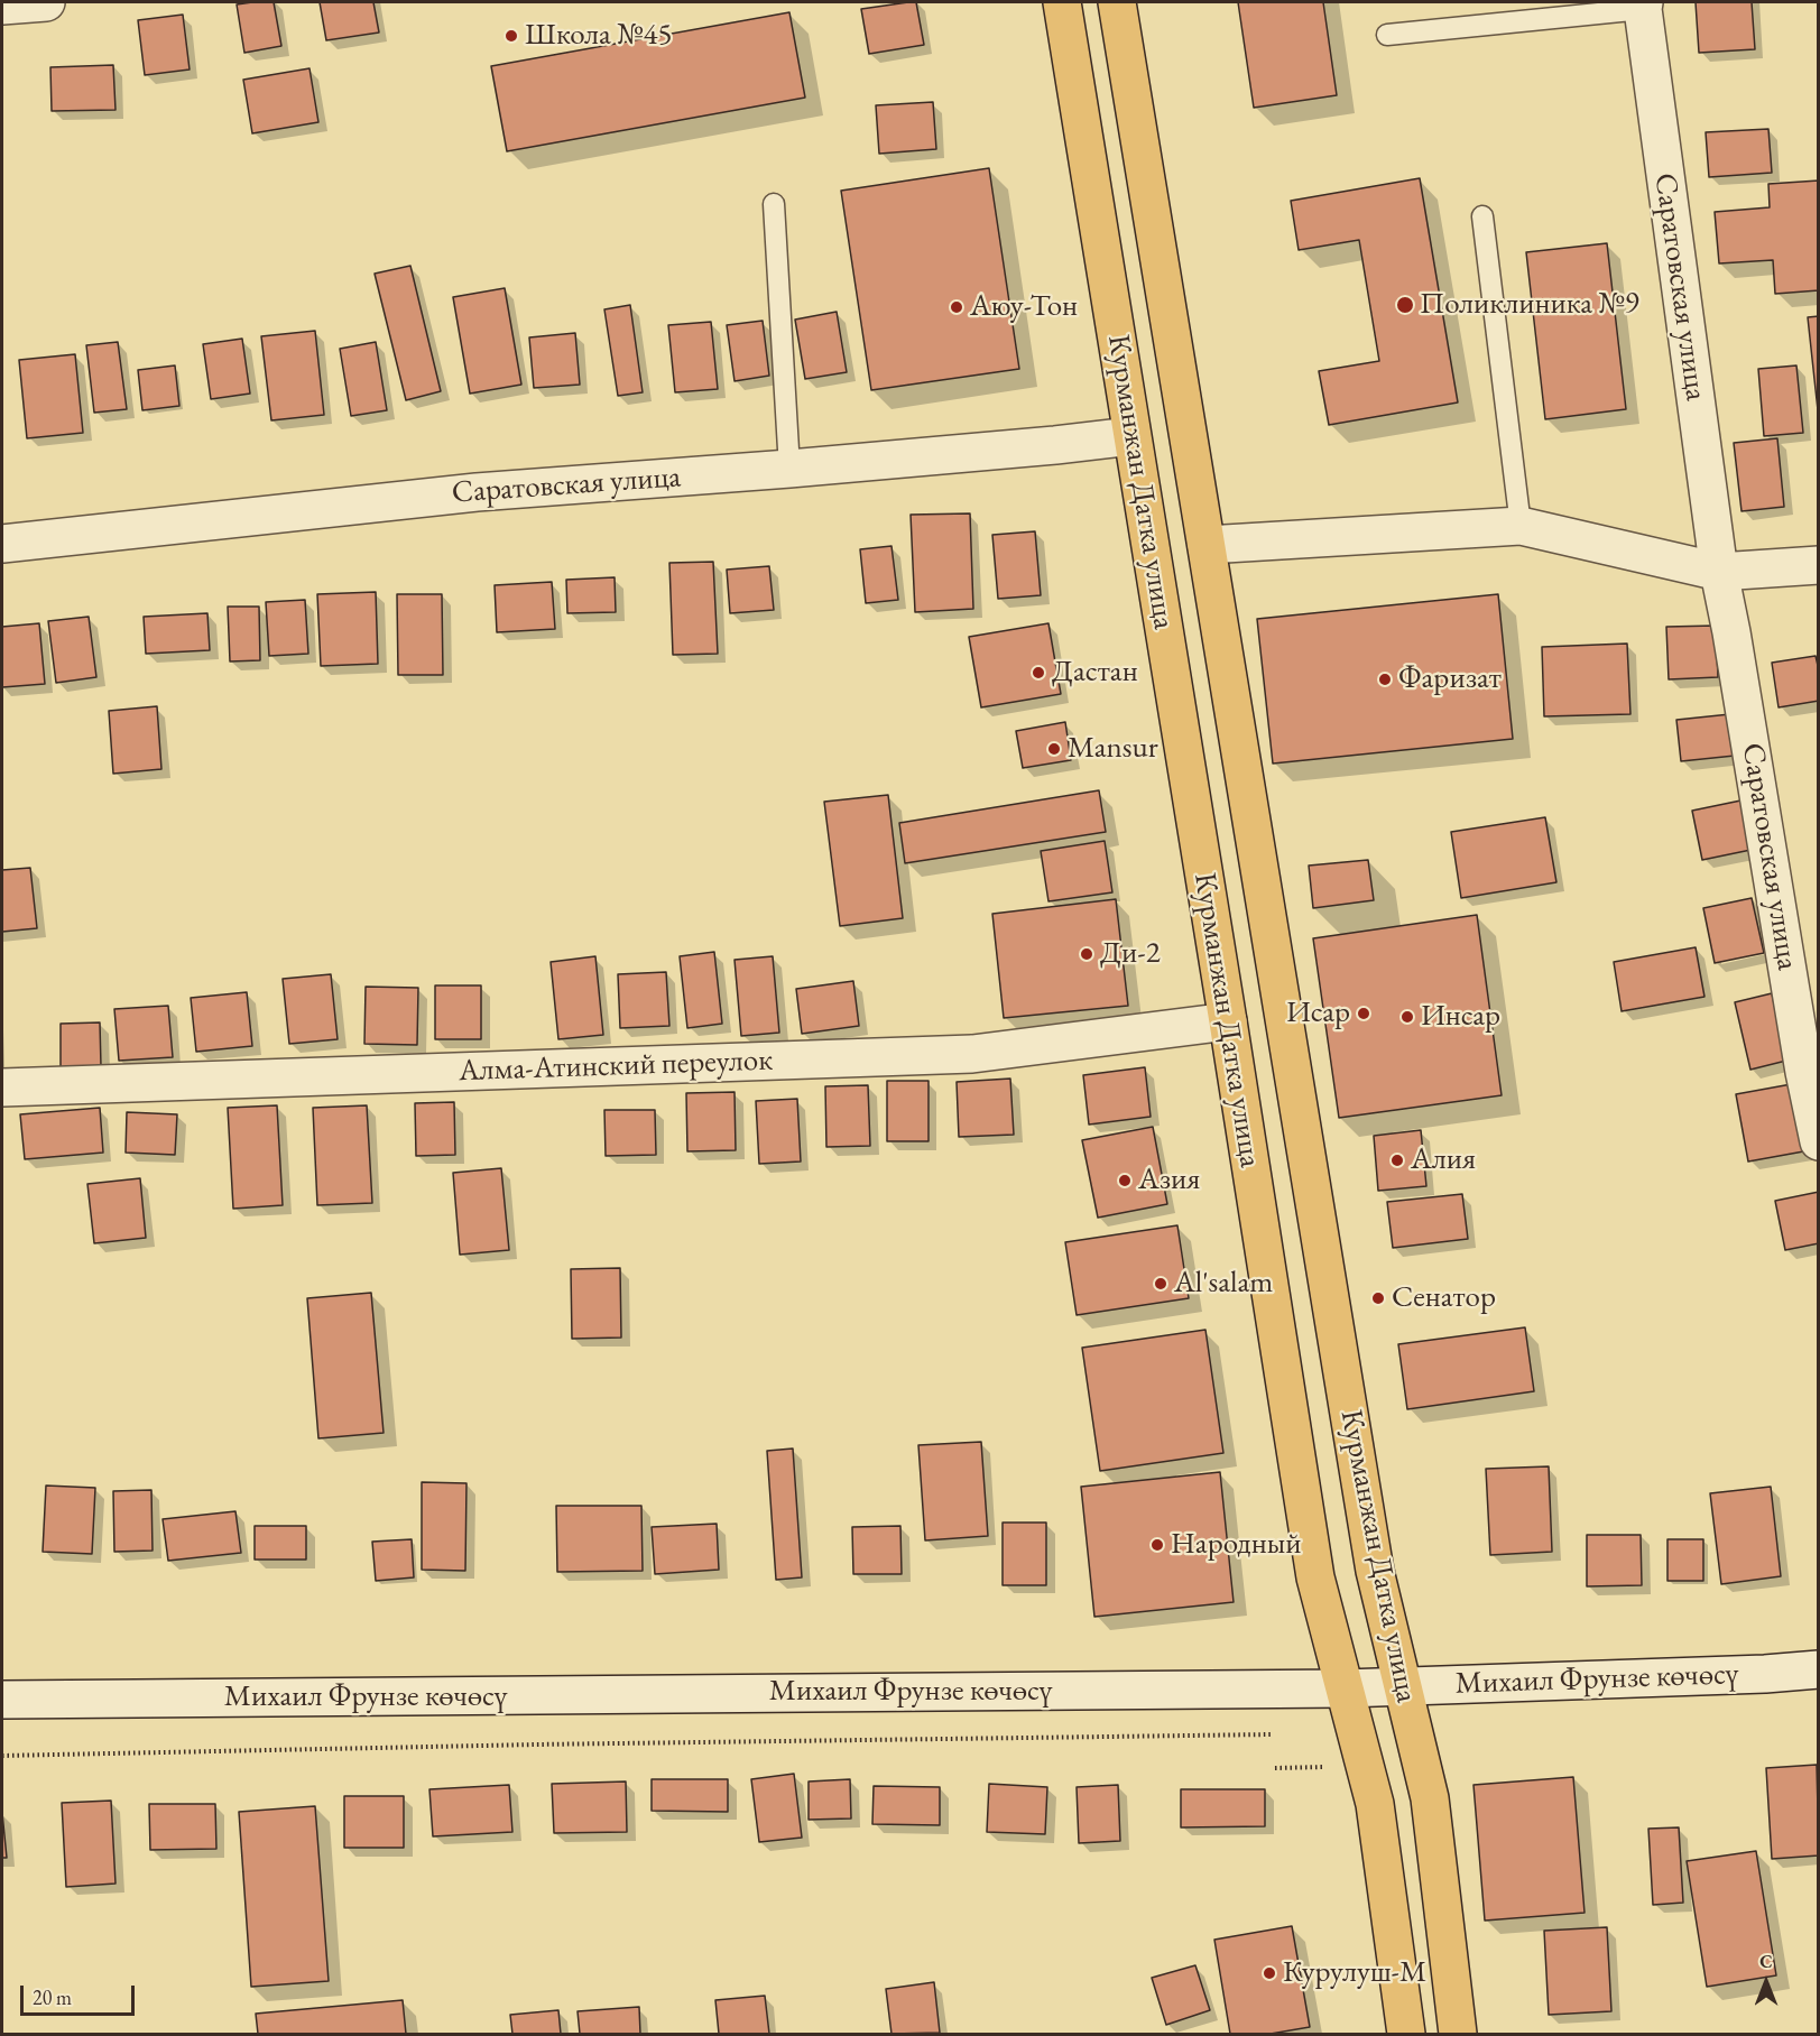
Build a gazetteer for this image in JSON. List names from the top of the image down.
{
  "streets": {
    "main road": ["Курманжан Датка улица"],
    "street": ["Саратовская улица", "Алма-Атинский переулок", "Михаил Фрунзе көчөсү"]
  },
  "crossings": [
    ["Саратовская улица", "Курманжан Датка улица"],
    ["Курманжан Датка улица", "Алма-Атинский переулок"],
    ["Курманжан Датка улица", "Михаил Фрунзе көчөсү"]
  ],
  "places": [
    "Школа №45",
    "Поликлиника №9",
    "Аюу-Тон",
    "Дастан",
    "Фаризат",
    "Mansur",
    "Ди-2",
    "Исар",
    "Инсар",
    "Алия",
    "Азия",
    "Al'salam",
    "Сенатор",
    "Народный",
    "Курулуш-М"
  ],
  "scale_bar": "20 m",
  "north": "top"
}
